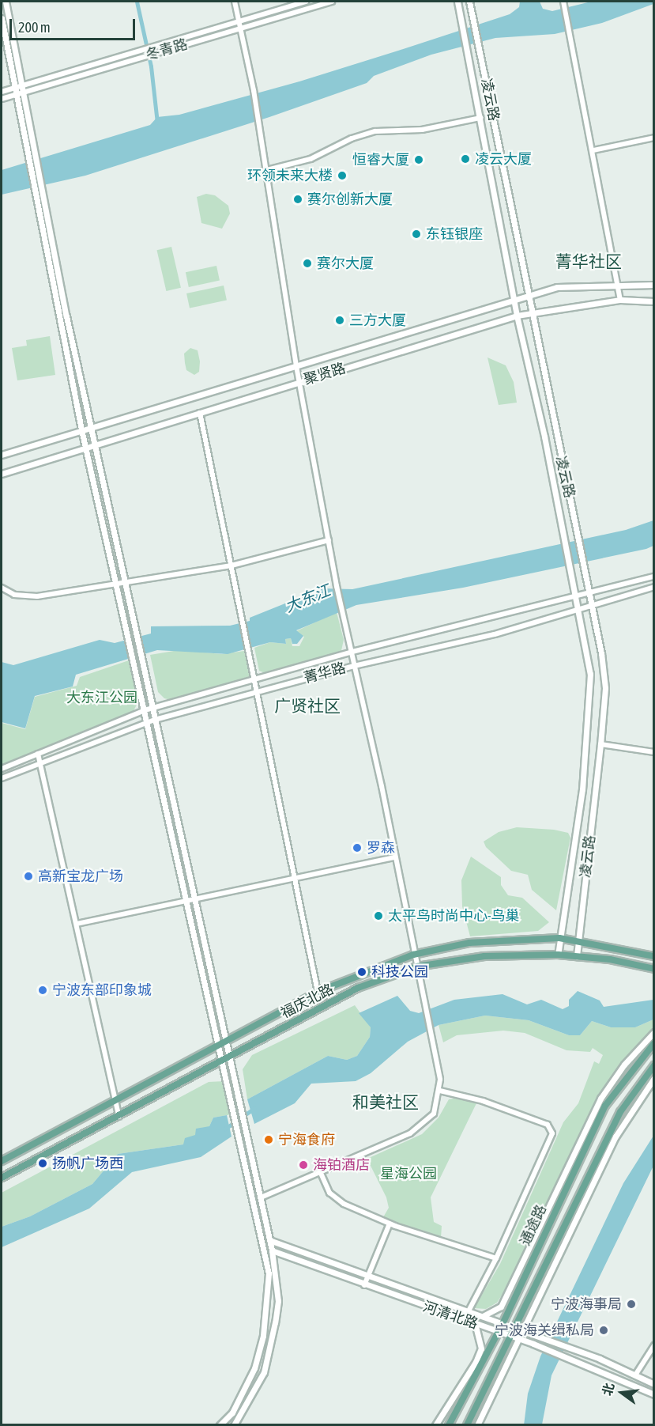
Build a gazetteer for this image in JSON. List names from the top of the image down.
{
  "streets": {
    "main road": [
      "凌云路",
      "聚贤路",
      "福庆北路",
      "通途路",
      "河清北路"
    ],
    "street": ["冬青路", "菁华路"]
  },
  "crossings": [
    ["凌云路", "聚贤路"],
    ["凌云路", "菁华路"],
    ["凌云路", "福庆北路"],
    ["通途路", "河清北路"]
  ],
  "districts": ["菁华社区", "广贤社区", "和美社区"],
  "water": ["大东江"],
  "parks": ["大东江公园", "星海公园"],
  "places": [
    "凌云大厦",
    "恒睿大厦",
    "环领未来大楼",
    "赛尔创新大厦",
    "东钰银座",
    "赛尔大厦",
    "三方大厦",
    "罗森",
    "高新宝龙广场",
    "太平鸟时尚中心-鸟巢",
    "科技公园",
    "宁波东部印象城",
    "宁海食府",
    "扬帆广场西",
    "海铂酒店",
    "宁波海事局",
    "宁波海关缉私局"
  ],
  "scale_bar": "200 m",
  "north": "left"
}
